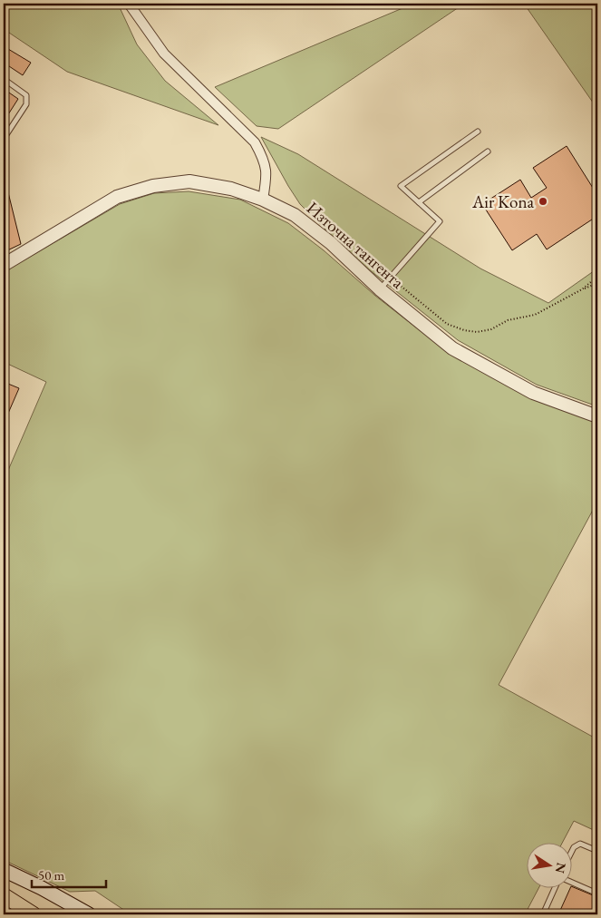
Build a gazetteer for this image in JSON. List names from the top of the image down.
{
  "streets": {
    "street": ["Източна тангента"]
  },
  "places": ["Air Kona"],
  "scale_bar": "50 m",
  "north": "right"
}
